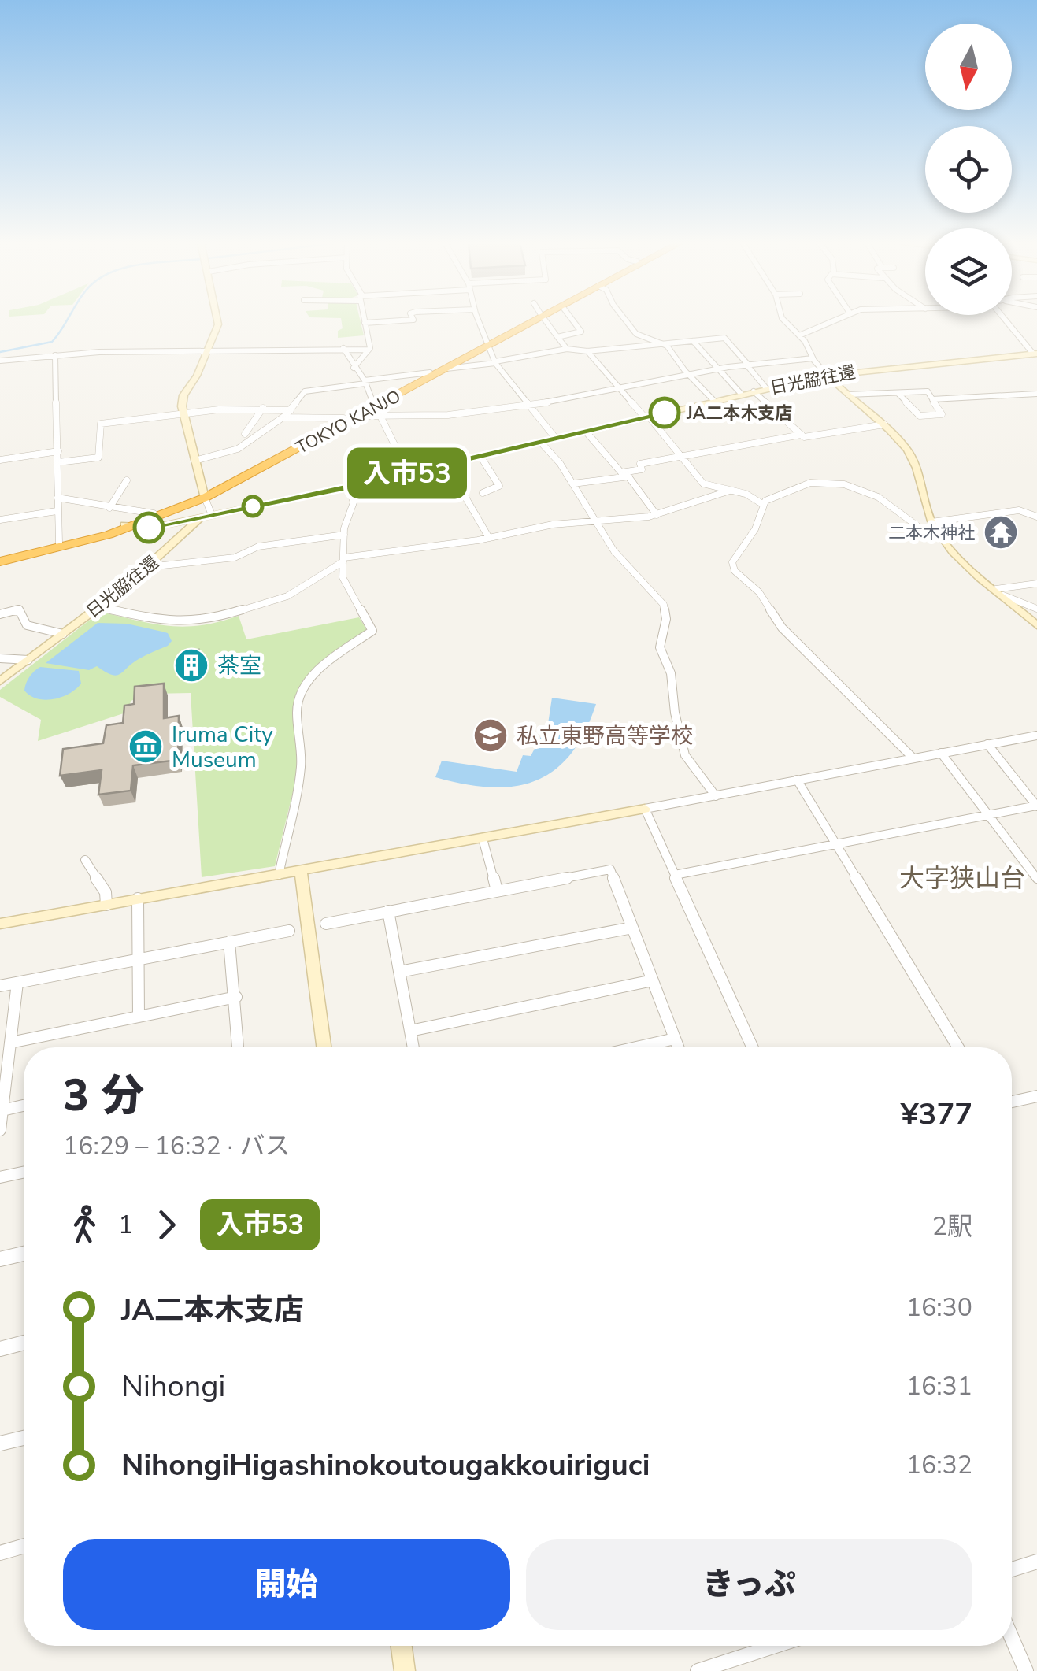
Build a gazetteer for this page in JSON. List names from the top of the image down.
{
  "streets": {
    "highway": ["TOKYO KANJO"],
    "street": ["日光脇往還"]
  },
  "districts": ["大字狭山台"],
  "places": {
    "other": ["JA二本木支店"],
    "temple": ["二本木神社"],
    "building": ["茶室"],
    "school or university": ["私立東野高等学校"],
    "museum": ["Iruma City Museum"]
  },
  "lines": ["bus line 入市53"],
  "north": "bottom",
  "page": {
    "on_map": "入市53",
    "heading": ["3 分", "16:29 – 16:32 · バス", "¥377"],
    "legs": ["1", "入市53", "2駅"],
    "list": [
      {
        "name": "JA二本木支店",
        "value": "16:30"
      },
      {
        "name": "Nihongi",
        "value": "16:31"
      },
      {
        "name": "NihongiHigashinokoutougakkouiriguci",
        "value": "16:32"
      }
    ],
    "buttons": ["開始", "きっぷ"]
  }
}
